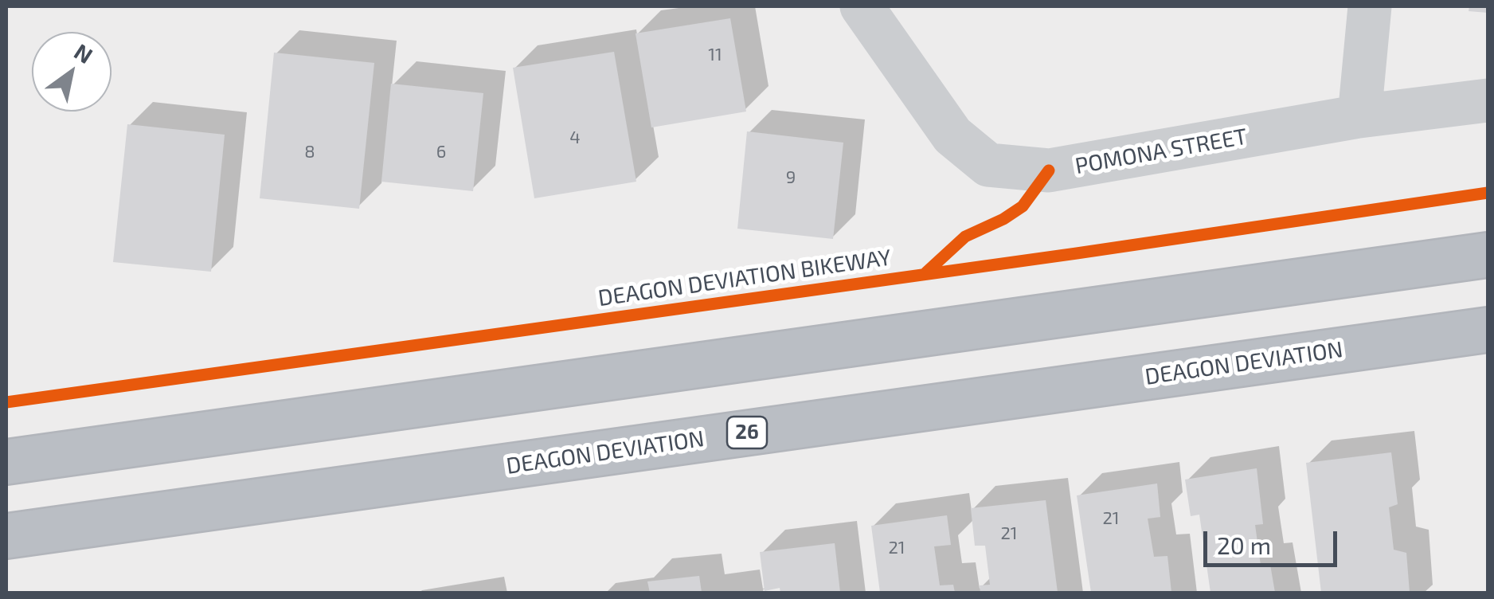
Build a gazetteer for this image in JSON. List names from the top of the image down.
{
  "streets": {
    "highway": ["DEAGON DEVIATION", "26"],
    "street": ["POMONA STREET"],
    "cycle path": ["DEAGON DEVIATION BIKEWAY"]
  },
  "house_numbers": [
    "11",
    "4",
    "8",
    "6",
    "9",
    "21",
    "21",
    "21"
  ],
  "scale_bar": "20 m",
  "north": "top right"
}
